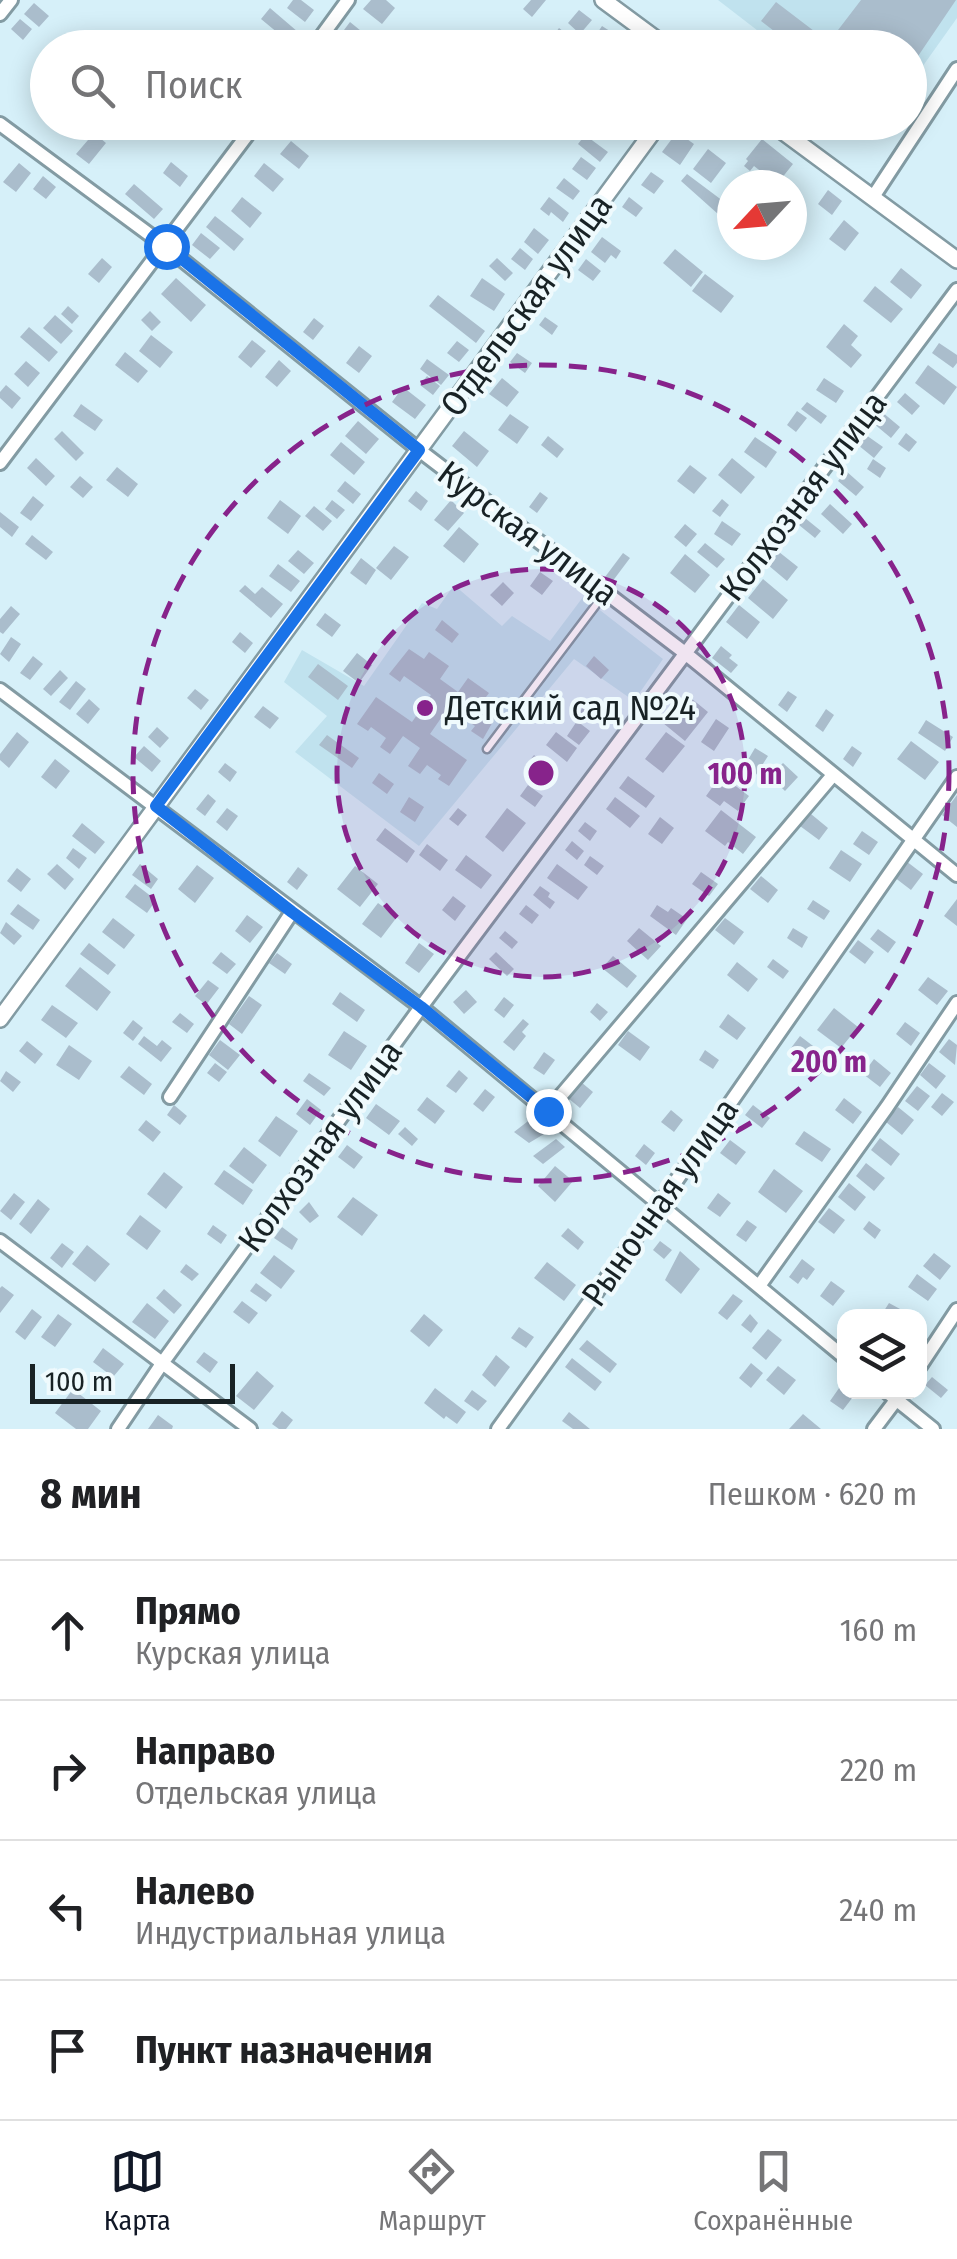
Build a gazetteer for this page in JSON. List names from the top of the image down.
{
  "streets": {
    "street": [
      "Отдельская улица",
      "Колхозная улица",
      "Курская улица",
      "Рыночная улица"
    ]
  },
  "crossings": [
    ["Отдельская улица", "Курская улица"],
    ["Колхозная улица", "Курская улица"],
    ["Курская улица", "Рыночная улица"]
  ],
  "places": ["Детский сад №24"],
  "scale_bar": "100 m",
  "north": "bottom left",
  "page": {
    "search": "Поиск",
    "scale": "100 m",
    "heading": ["8 мин", "Пешком · 620 m"],
    "list": [
      ["Прямо", "Курская улица", "160 m"],
      ["Направо", "Отдельская улица", "220 m"],
      ["Налево", "Индустриальная улица", "240 m"],
      "Пункт назначения"
    ],
    "nav": ["Карта", "Маршрут", "Сохранённые"]
  },
  "rings": ["100 m", "200 m"]
}
